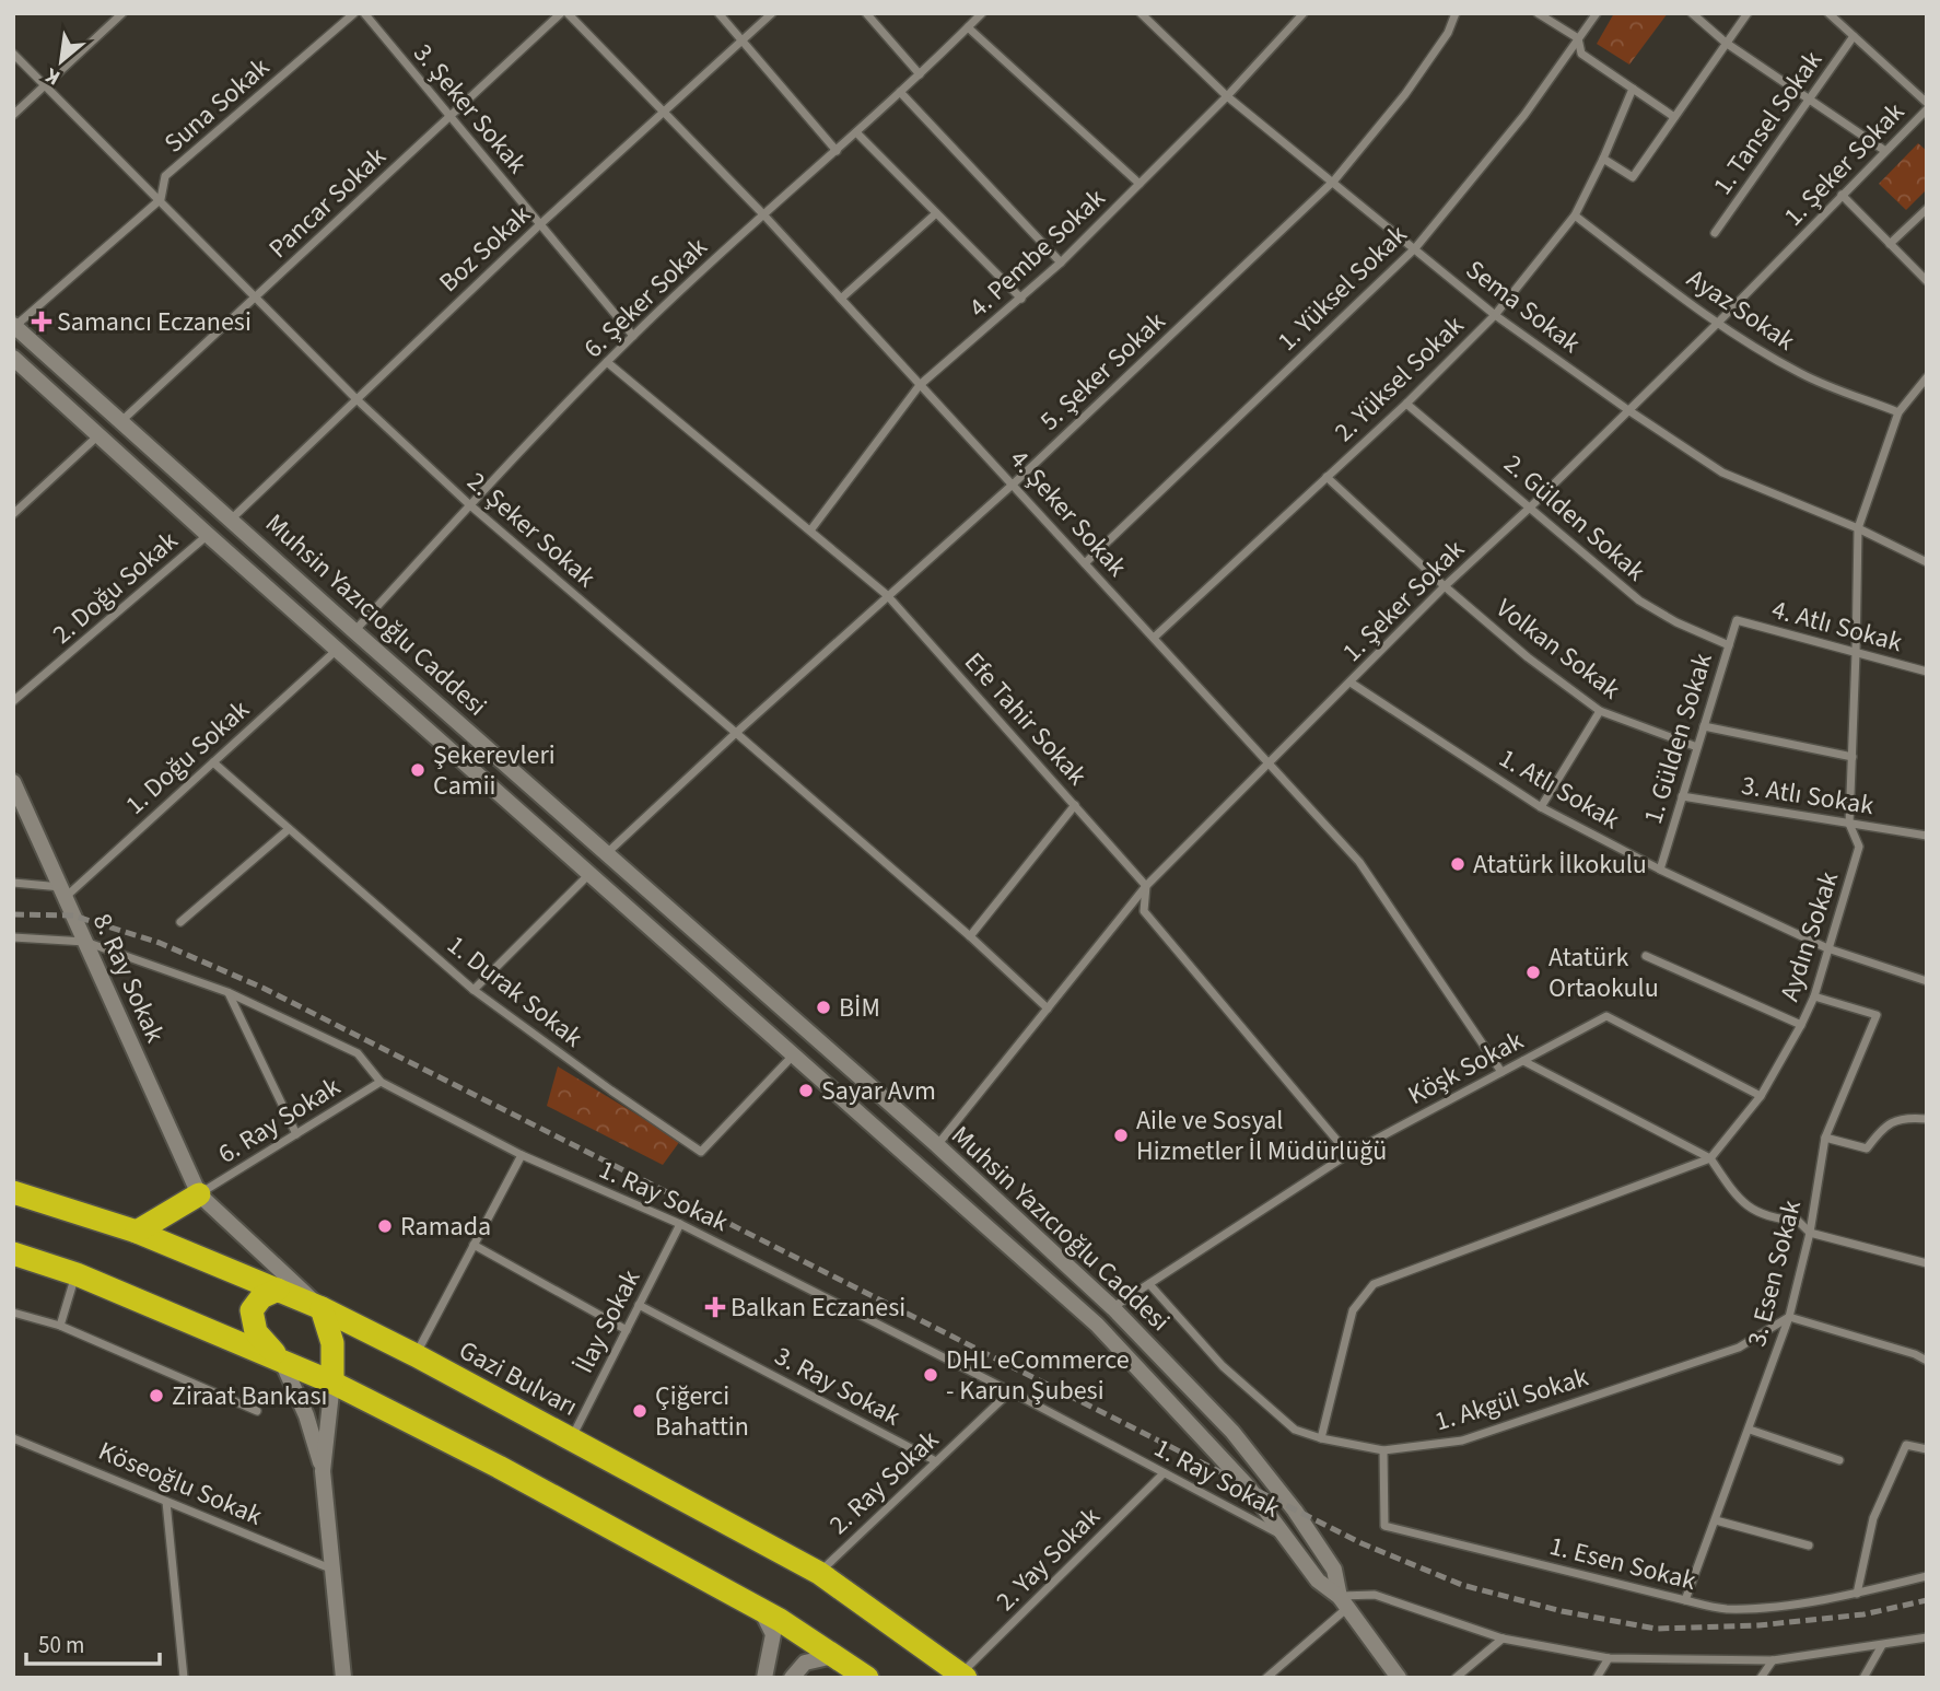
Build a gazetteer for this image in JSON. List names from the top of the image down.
{
  "streets": {
    "highway": ["Gazi Bulvarı"],
    "street": [
      "Suna Sokak",
      "3. Şeker Sokak",
      "1. Tansel Sokak",
      "1. Şeker Sokak",
      "Pancar Sokak",
      "Boz Sokak",
      "4. Pembe Sokak",
      "1. Yüksel Sokak",
      "6. Şeker Sokak",
      "Sema Sokak",
      "Ayaz Sokak",
      "5. Şeker Sokak",
      "2. Yüksel Sokak",
      "4. Şeker Sokak",
      "2. Gülden Sokak",
      "2. Şeker Sokak",
      "2. Doğu Sokak",
      "Muhsin Yazıcıoğlu Caddesi",
      "4. Atlı Sokak",
      "Volkan Sokak",
      "Efe Tahir Sokak",
      "1. Gülden Sokak",
      "1. Doğu Sokak",
      "1. Atlı Sokak",
      "3. Atlı Sokak",
      "Aydın Sokak",
      "8. Ray Sokak",
      "1. Durak Sokak",
      "Köşk Sokak",
      "6. Ray Sokak",
      "1. Ray Sokak",
      "3. Esen Sokak",
      "İlay Sokak",
      "3. Ray Sokak",
      "1. Akgül Sokak",
      "2. Ray Sokak",
      "Köseoğlu Sokak",
      "2. Yay Sokak",
      "1. Esen Sokak"
    ]
  },
  "crossings": [
    ["Suna Sokak", "2. Şeker Sokak"],
    ["Suna Sokak", "Muhsin Yazıcıoğlu Caddesi"],
    ["3. Şeker Sokak", "Pancar Sokak"],
    ["3. Şeker Sokak", "Boz Sokak"],
    ["3. Şeker Sokak", "6. Şeker Sokak"],
    ["1. Şeker Sokak", "Sema Sokak"],
    ["1. Şeker Sokak", "Ayaz Sokak"],
    ["1. Şeker Sokak", "4. Şeker Sokak"],
    ["1. Şeker Sokak", "2. Gülden Sokak"],
    ["1. Şeker Sokak", "2. Şeker Sokak"],
    ["1. Şeker Sokak", "Muhsin Yazıcıoğlu Caddesi"],
    ["1. Şeker Sokak", "Volkan Sokak"],
    ["1. Şeker Sokak", "Efe Tahir Sokak"],
    ["1. Şeker Sokak", "1. Atlı Sokak"],
    ["Pancar Sokak", "2. Şeker Sokak"],
    ["Pancar Sokak", "Muhsin Yazıcıoğlu Caddesi"],
    ["Boz Sokak", "4. Şeker Sokak"],
    ["Boz Sokak", "2. Şeker Sokak"],
    ["Boz Sokak", "Muhsin Yazıcıoğlu Caddesi"],
    ["4. Pembe Sokak", "Sema Sokak"],
    ["4. Pembe Sokak", "4. Şeker Sokak"],
    ["4. Pembe Sokak", "Efe Tahir Sokak"],
    ["1. Yüksel Sokak", "Sema Sokak"],
    ["1. Yüksel Sokak", "4. Şeker Sokak"],
    ["6. Şeker Sokak", "4. Şeker Sokak"],
    ["6. Şeker Sokak", "2. Şeker Sokak"],
    ["6. Şeker Sokak", "Muhsin Yazıcıoğlu Caddesi"],
    ["6. Şeker Sokak", "Efe Tahir Sokak"],
    ["Sema Sokak", "5. Şeker Sokak"],
    ["Sema Sokak", "2. Yüksel Sokak"],
    ["Sema Sokak", "Aydın Sokak"],
    ["Ayaz Sokak", "2. Yüksel Sokak"],
    ["Ayaz Sokak", "Aydın Sokak"],
    ["5. Şeker Sokak", "4. Şeker Sokak"],
    ["5. Şeker Sokak", "2. Şeker Sokak"],
    ["5. Şeker Sokak", "Muhsin Yazıcıoğlu Caddesi"],
    ["5. Şeker Sokak", "Efe Tahir Sokak"],
    ["2. Yüksel Sokak", "4. Şeker Sokak"],
    ["2. Yüksel Sokak", "2. Gülden Sokak"],
    ["2. Yüksel Sokak", "Volkan Sokak"],
    ["4. Şeker Sokak", "Köşk Sokak"],
    ["2. Gülden Sokak", "1. Gülden Sokak"],
    ["2. Doğu Sokak", "Muhsin Yazıcıoğlu Caddesi"],
    ["Muhsin Yazıcıoğlu Caddesi", "1. Doğu Sokak"],
    ["Muhsin Yazıcıoğlu Caddesi", "1. Durak Sokak"],
    ["Muhsin Yazıcıoğlu Caddesi", "Köşk Sokak"],
    ["Muhsin Yazıcıoğlu Caddesi", "1. Ray Sokak"],
    ["4. Atlı Sokak", "1. Gülden Sokak"],
    ["4. Atlı Sokak", "Aydın Sokak"],
    ["Volkan Sokak", "1. Gülden Sokak"],
    ["1. Gülden Sokak", "1. Atlı Sokak"],
    ["1. Gülden Sokak", "3. Atlı Sokak"],
    ["1. Doğu Sokak", "8. Ray Sokak"],
    ["1. Doğu Sokak", "1. Durak Sokak"],
    ["1. Atlı Sokak", "Aydın Sokak"],
    ["3. Atlı Sokak", "Aydın Sokak"],
    ["Aydın Sokak", "Köşk Sokak"],
    ["Aydın Sokak", "3. Esen Sokak"],
    ["8. Ray Sokak", "6. Ray Sokak"],
    ["8. Ray Sokak", "1. Ray Sokak"],
    ["Köşk Sokak", "1. Akgül Sokak"],
    ["6. Ray Sokak", "1. Ray Sokak"],
    ["1. Ray Sokak", "İlay Sokak"],
    ["1. Ray Sokak", "2. Ray Sokak"],
    ["1. Ray Sokak", "2. Yay Sokak"],
    ["3. Esen Sokak", "1. Akgül Sokak"],
    ["3. Esen Sokak", "1. Esen Sokak"],
    ["İlay Sokak", "Gazi Bulvarı"],
    ["İlay Sokak", "3. Ray Sokak"],
    ["Gazi Bulvarı", "2. Ray Sokak"],
    ["Gazi Bulvarı", "2. Yay Sokak"],
    ["3. Ray Sokak", "2. Ray Sokak"],
    ["1. Akgül Sokak", "1. Esen Sokak"]
  ],
  "places": {
    "health": ["Samancı Eczanesi", "Balkan Eczanesi"],
    "other": [
      "Şekerevleri Camii",
      "Atatürk İlkokulu",
      "Atatürk Ortaokulu",
      "BİM",
      "Sayar Avm",
      "Aile ve Sosyal Hizmetler İl Müdürlüğü",
      "Ramada",
      "DHL eCommerce - Karun Şubesi",
      "Ziraat Bankası",
      "Çiğerci Bahattin"
    ]
  },
  "scale_bar": "50 m",
  "north": "bottom left"
}
